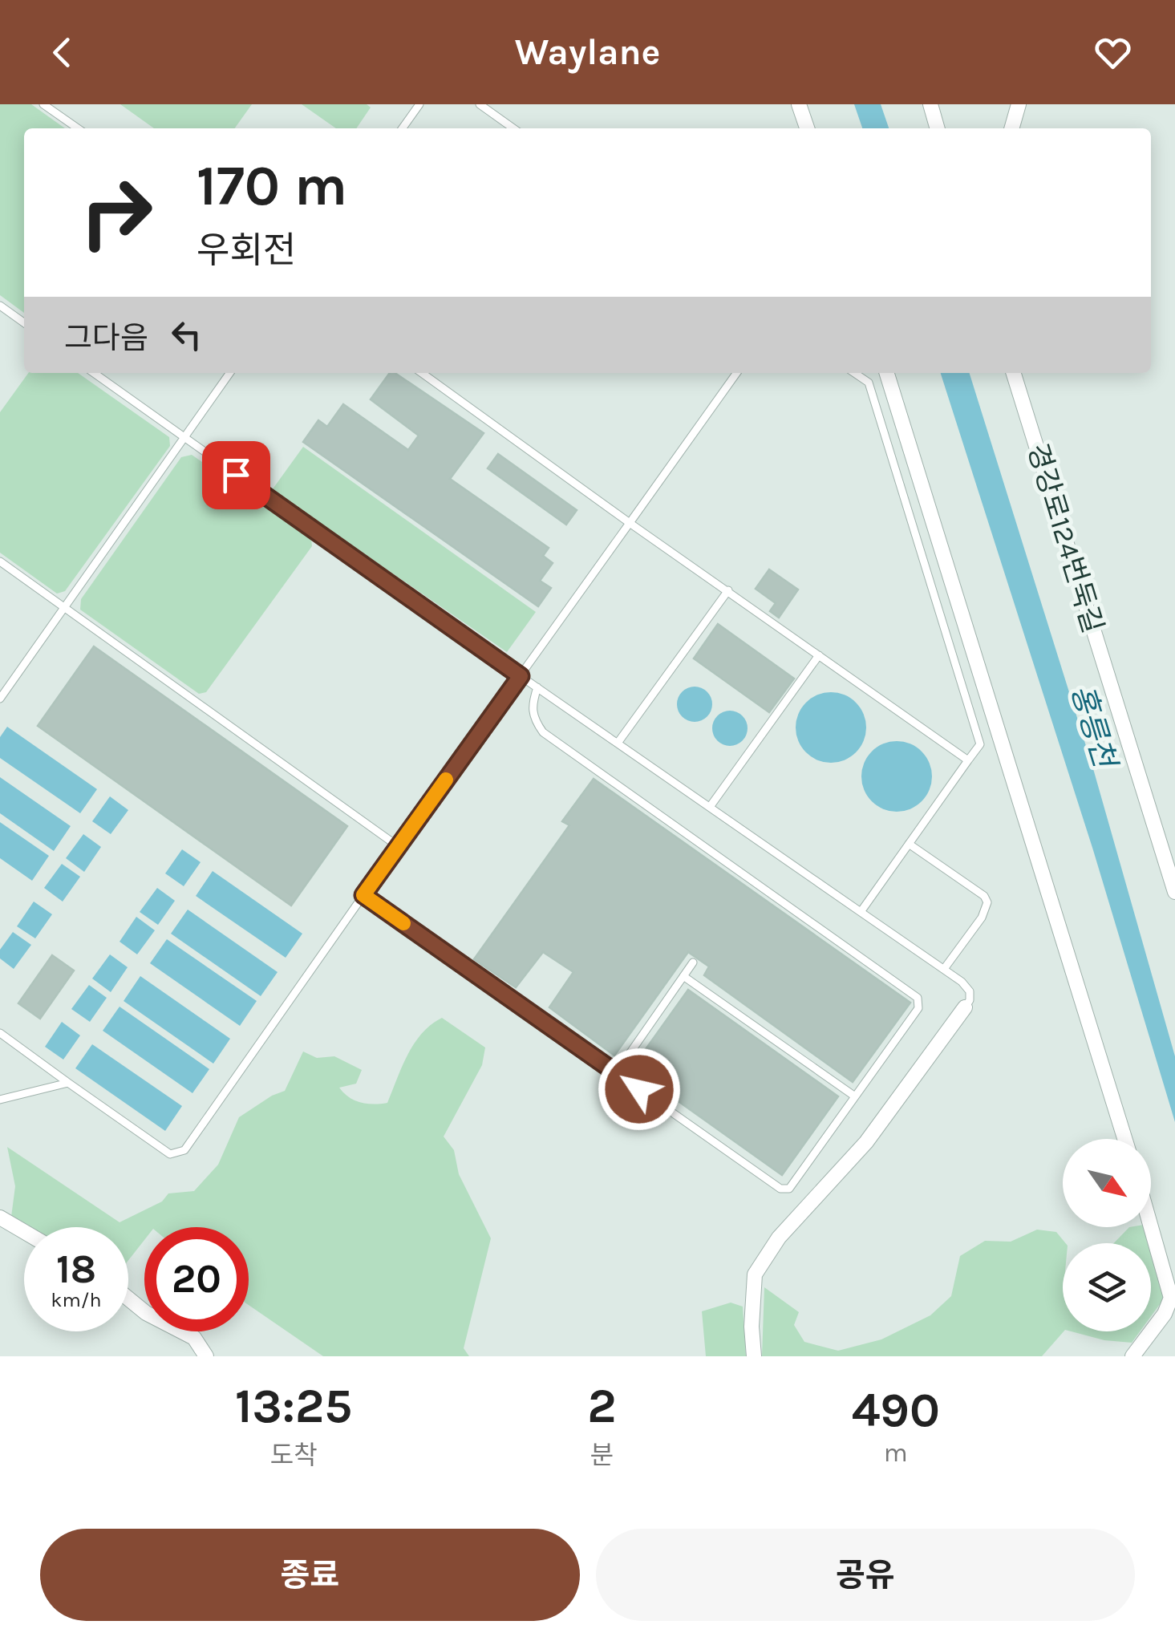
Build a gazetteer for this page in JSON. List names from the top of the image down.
{
  "streets": {
    "street": ["경강로124번둑길"]
  },
  "water": ["홍릉천"],
  "north": "bottom right",
  "page": {
    "header": "Waylane",
    "turn": ["170 m", "우회전"],
    "then": "그다음",
    "speed": "18 km/h",
    "limit": "20",
    "eta": [
      "13:25",
      "도착",
      "2",
      "분",
      "490",
      "m"
    ],
    "buttons": ["종료", "공유"]
  }
}
